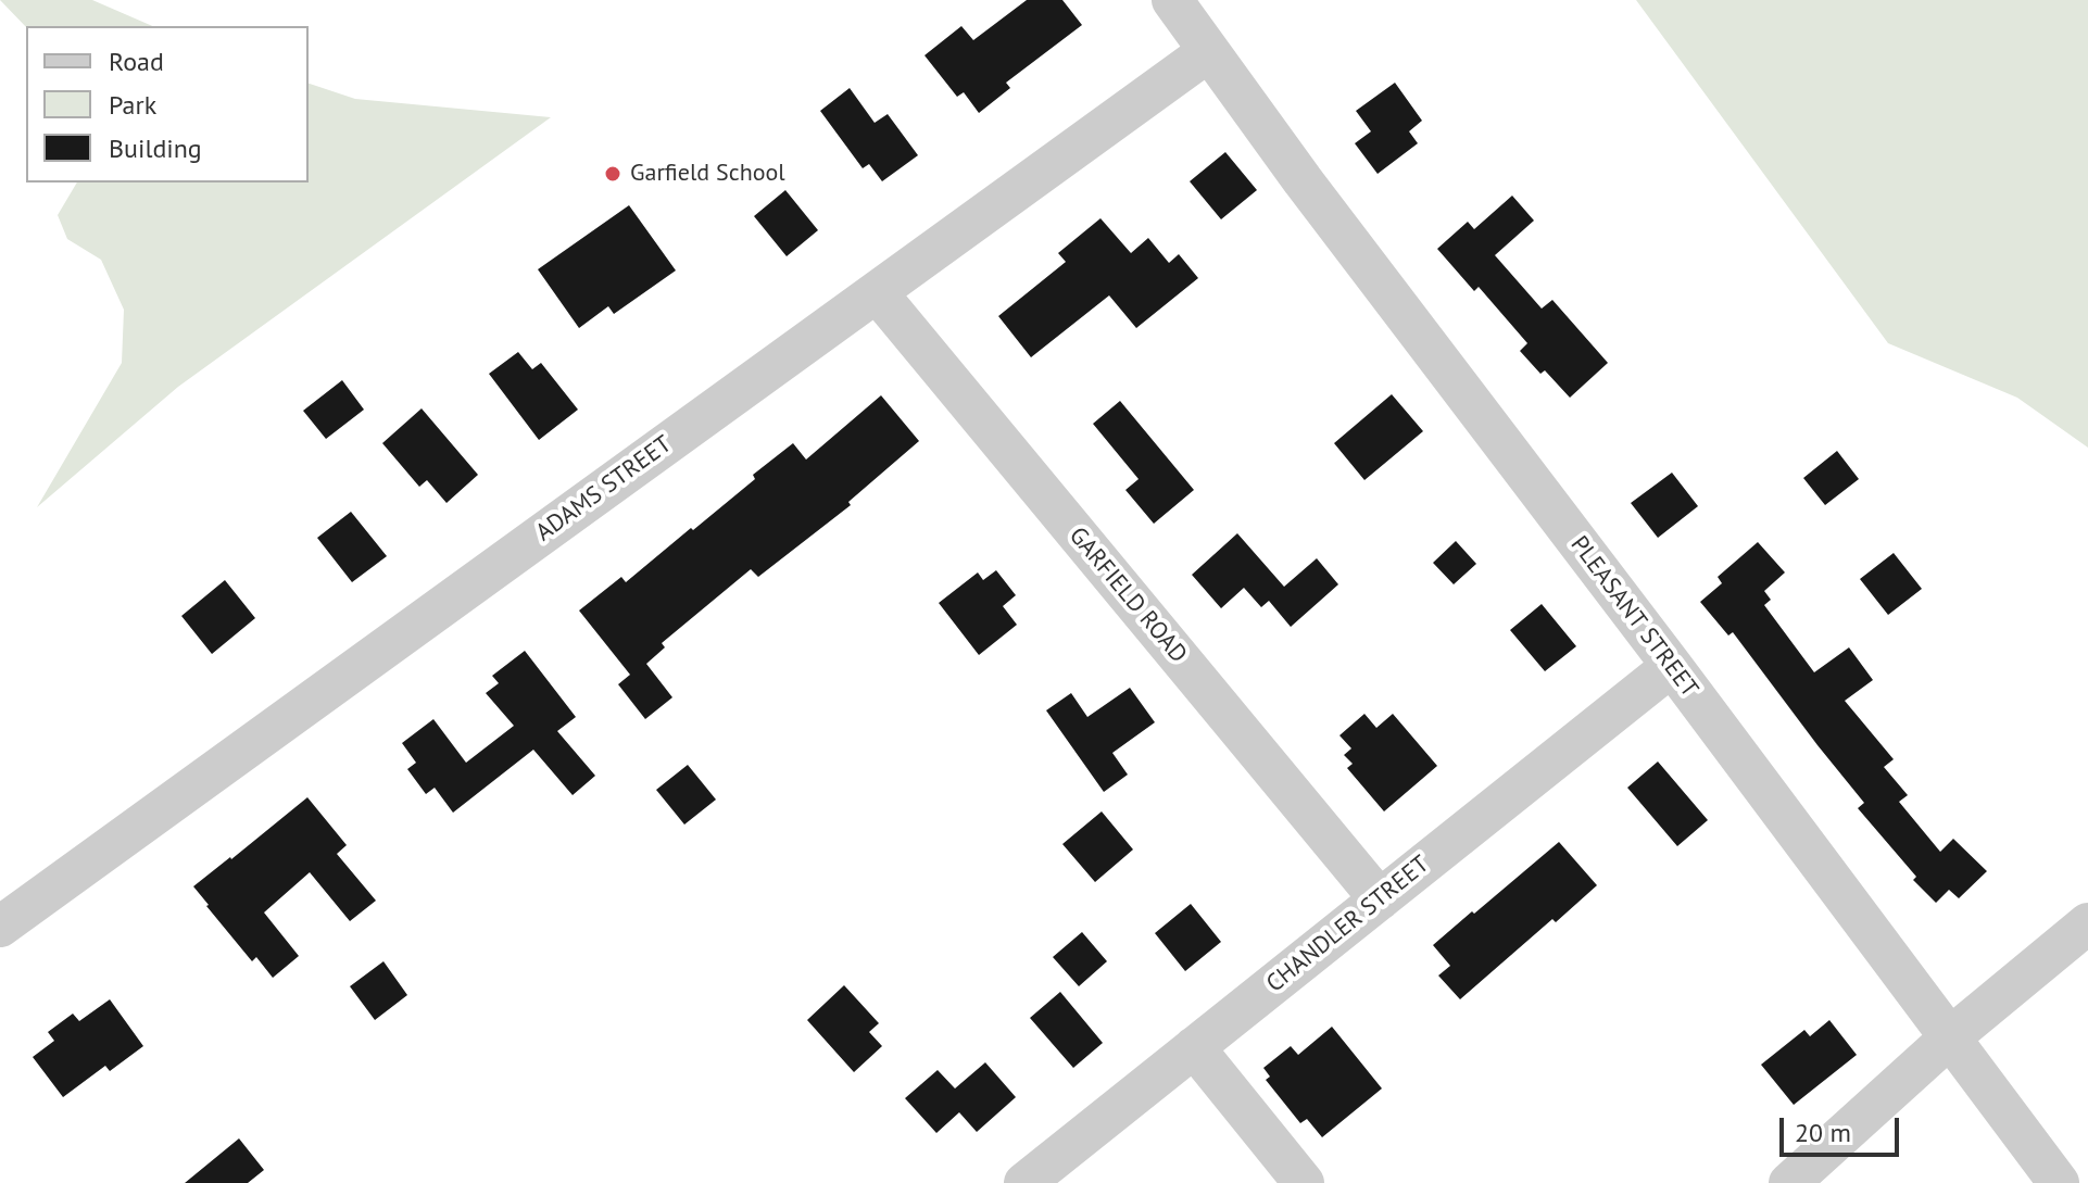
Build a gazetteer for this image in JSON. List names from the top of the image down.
{
  "streets": {
    "street": [
      "ADAMS STREET",
      "GARFIELD ROAD",
      "PLEASANT STREET",
      "CHANDLER STREET"
    ]
  },
  "crossings": [
    ["ADAMS STREET", "GARFIELD ROAD"],
    ["ADAMS STREET", "PLEASANT STREET"],
    ["GARFIELD ROAD", "CHANDLER STREET"],
    ["PLEASANT STREET", "CHANDLER STREET"]
  ],
  "places": ["Garfield School"],
  "legend": ["Road", "Park", "Building"],
  "scale_bar": "20 m"
}
